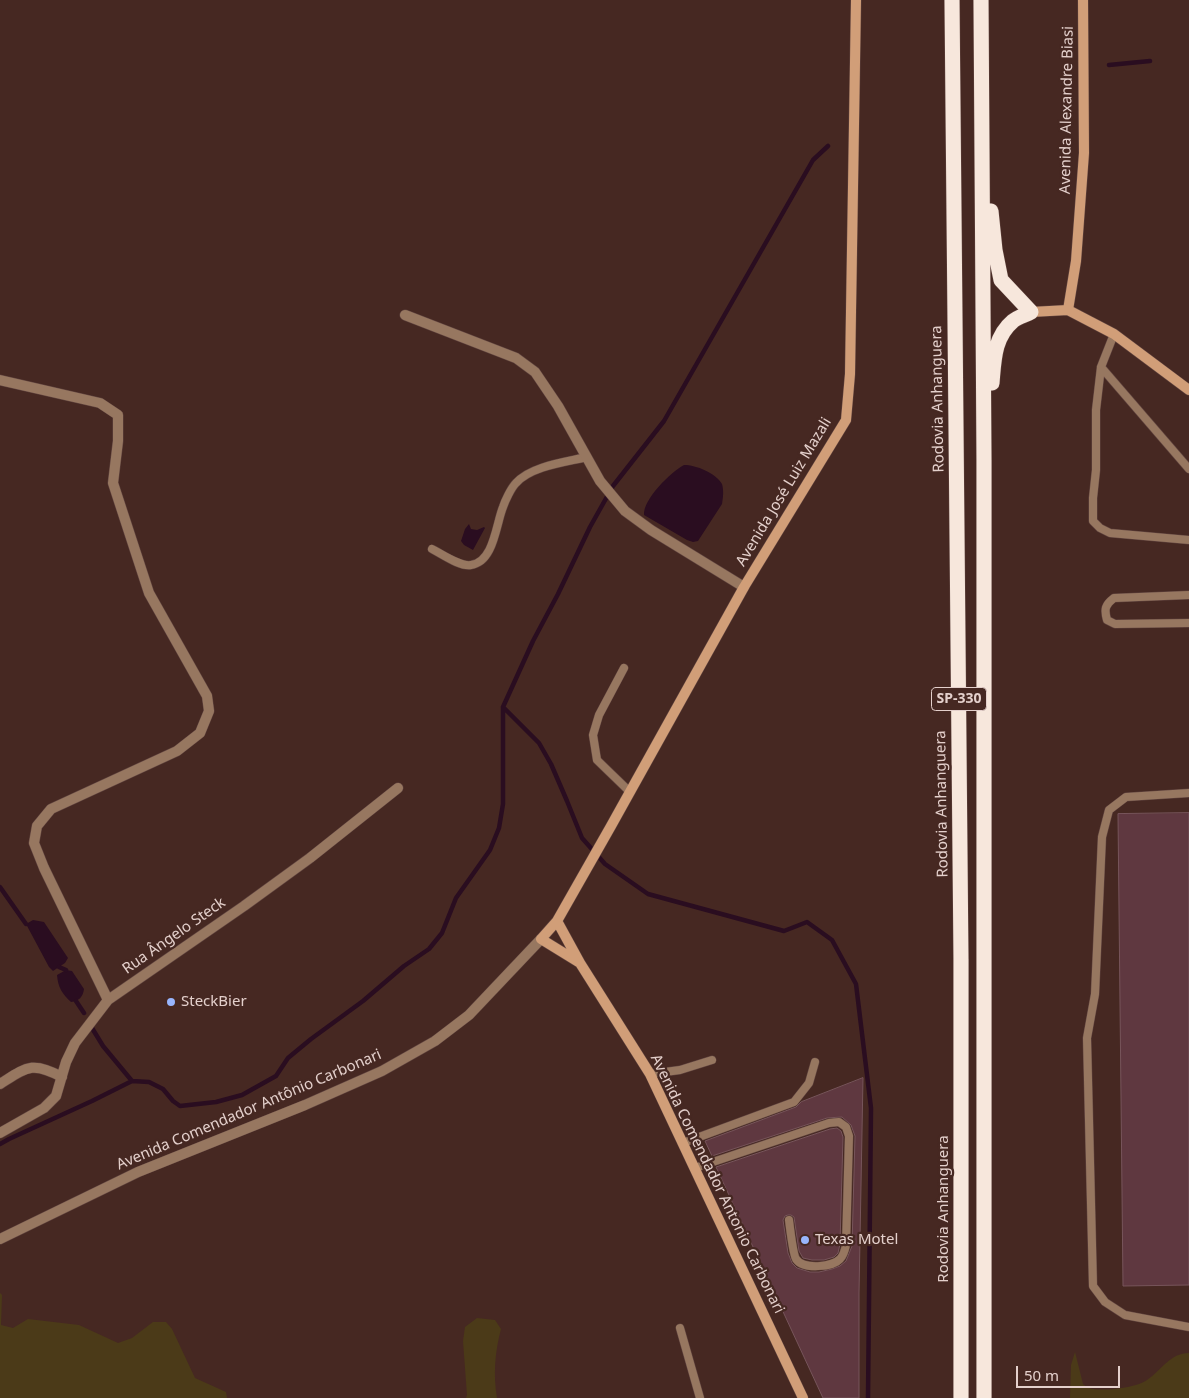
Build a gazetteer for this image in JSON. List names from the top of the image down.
{
  "streets": {
    "highway": ["Rodovia Anhanguera", "SP-330"],
    "main road": [
      "Avenida Alexandre Biasi",
      "Avenida José Luiz Mazali",
      "Avenida Comendador Antônio Carbonari",
      "Avenida Comendador Antonio Carbonari"
    ],
    "street": ["Rua Ângelo Steck"]
  },
  "crossings": [
    ["Avenida José Luiz Mazali", "Avenida Comendador Antônio Carbonari"],
    ["Avenida José Luiz Mazali", "Avenida Comendador Antonio Carbonari"],
    ["Avenida Comendador Antônio Carbonari", "Avenida Comendador Antonio Carbonari"]
  ],
  "places": ["SteckBier", "Texas Motel"],
  "scale_bar": "50 m"
}
